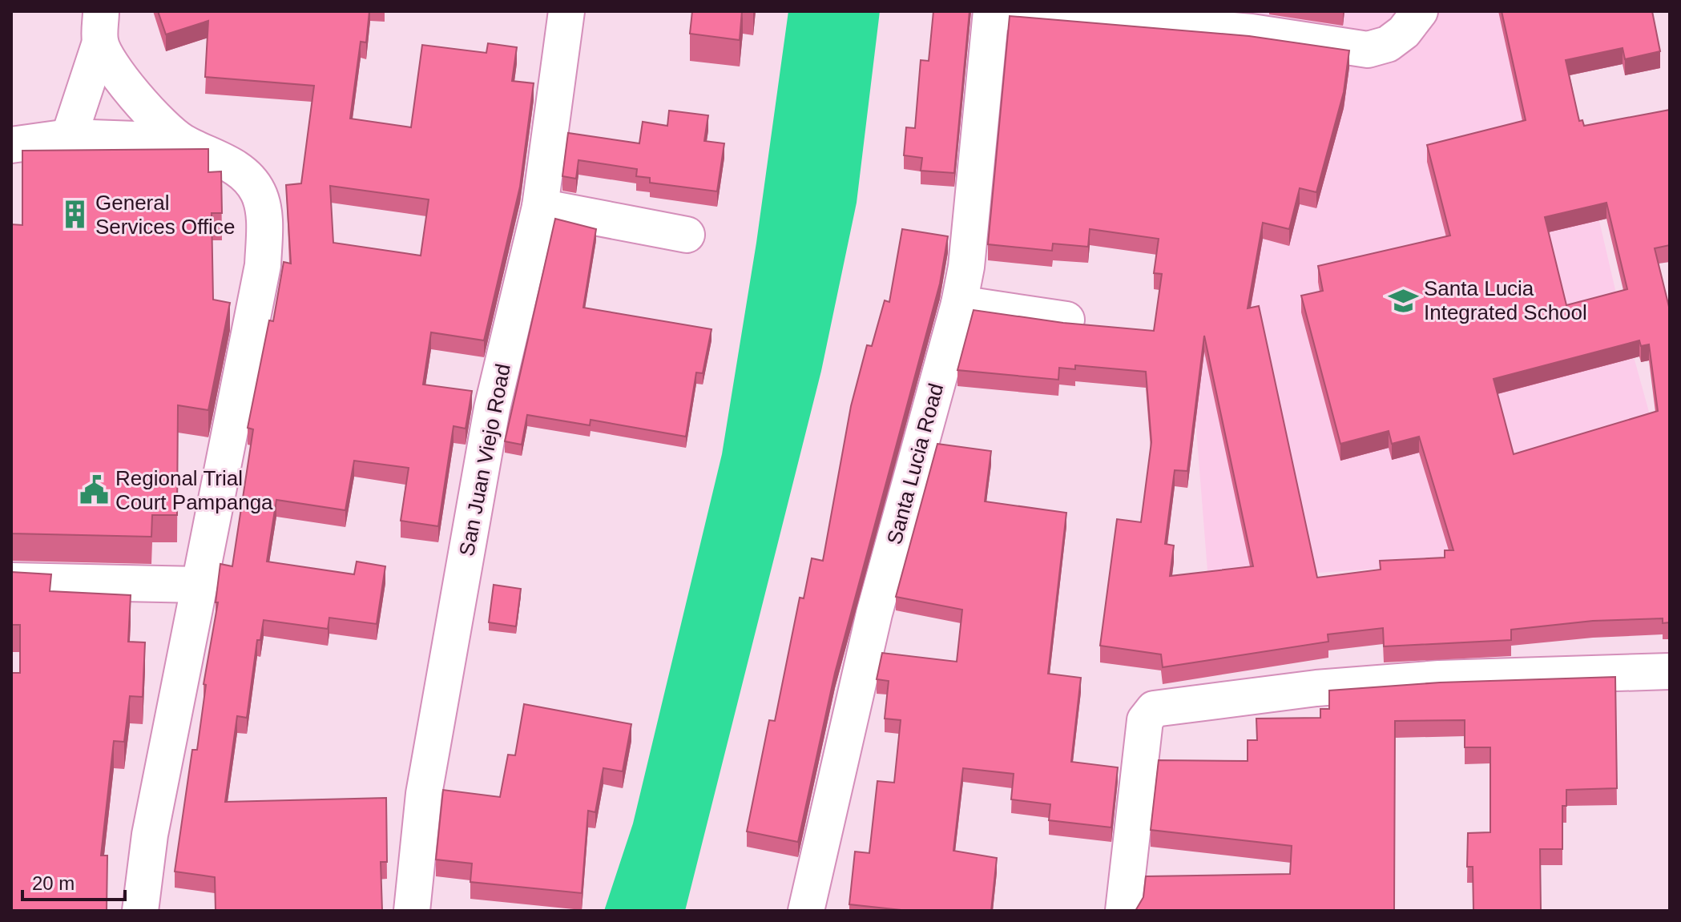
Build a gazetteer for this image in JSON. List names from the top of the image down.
{
  "streets": {
    "street": ["San Juan Viejo Road", "Santa Lucia Road"]
  },
  "places": {
    "building": ["General Services Office"],
    "school or university": ["Santa Lucia Integrated School"],
    "public building": ["Regional Trial Court Pampanga"]
  },
  "scale_bar": "20 m"
}
